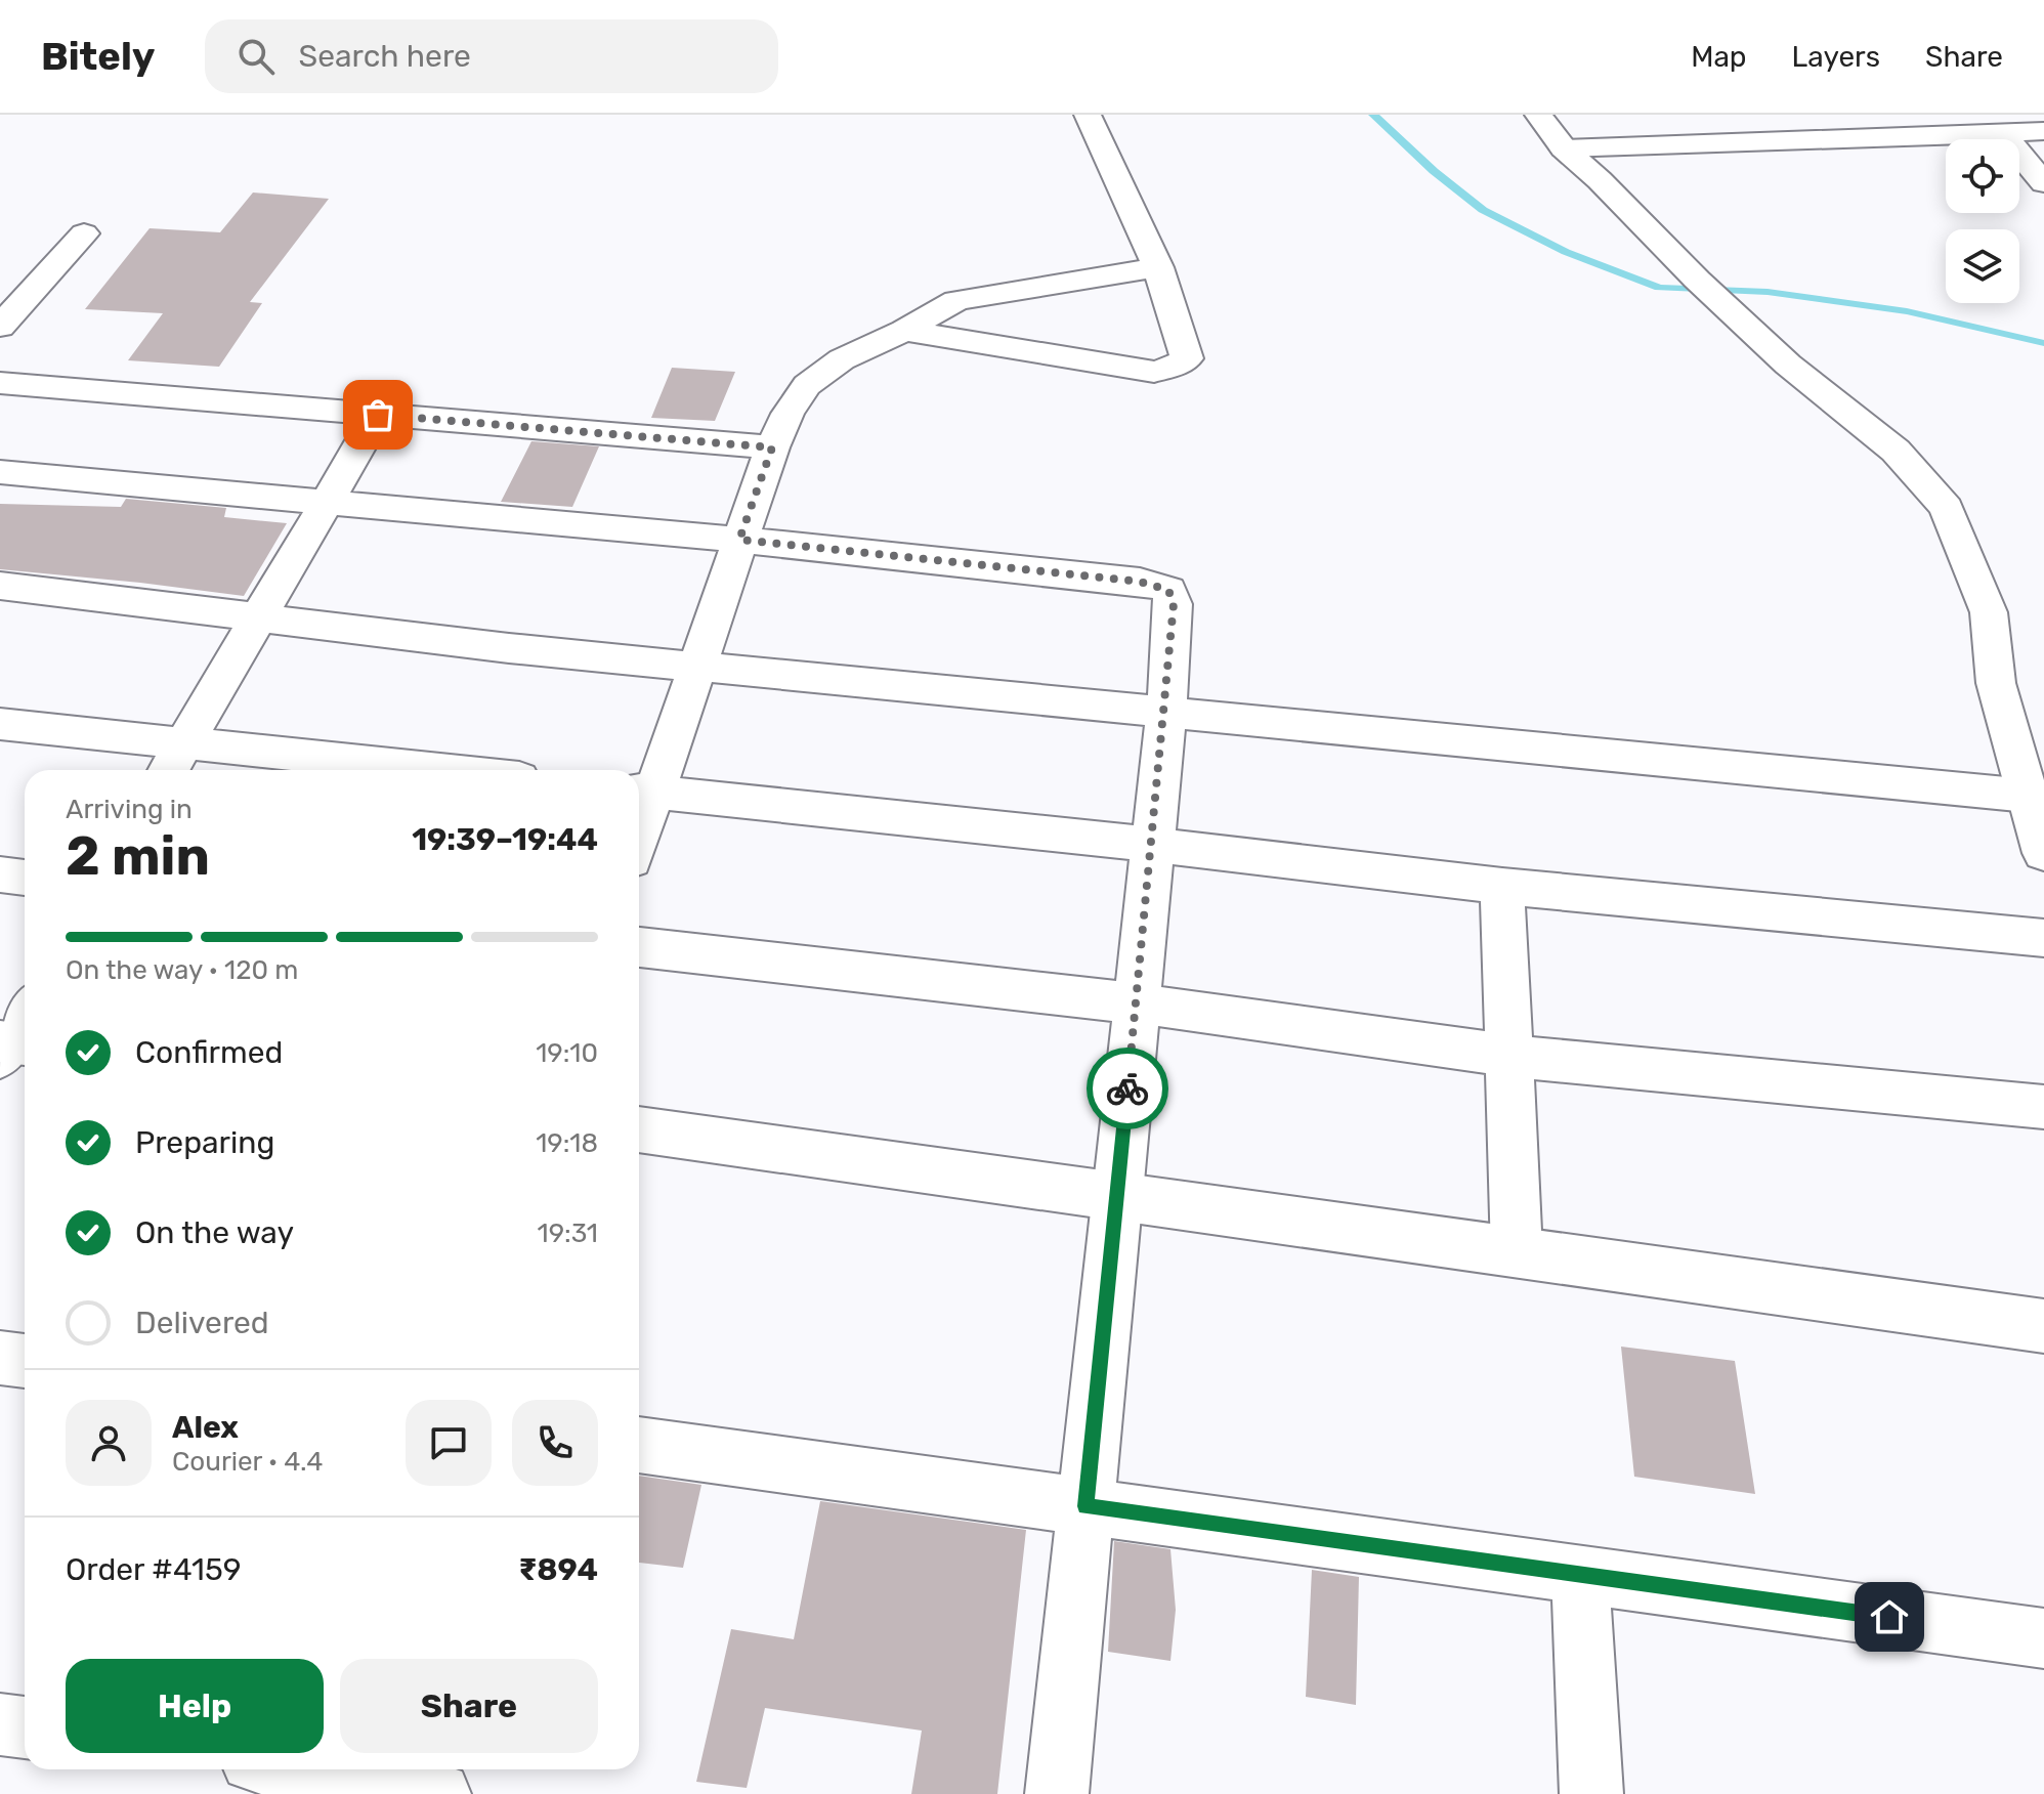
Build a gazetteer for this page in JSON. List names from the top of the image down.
{
  "page": {
    "header": "Bitely",
    "search": "Search here",
    "nav": ["Map", "Layers", "Share"],
    "heading": ["2 min", "Arriving in", "19:39–19:44"],
    "panel": [
      "Alex",
      "Courier · 4.4",
      "Order #4159",
      "₹894"
    ],
    "bar": "On the way · 120 m",
    "list": [
      ["Confirmed", "19:10"],
      ["Preparing", "19:18"],
      ["On the way", "19:31"],
      "Delivered"
    ],
    "buttons": ["Help", "Share"]
  }
}
